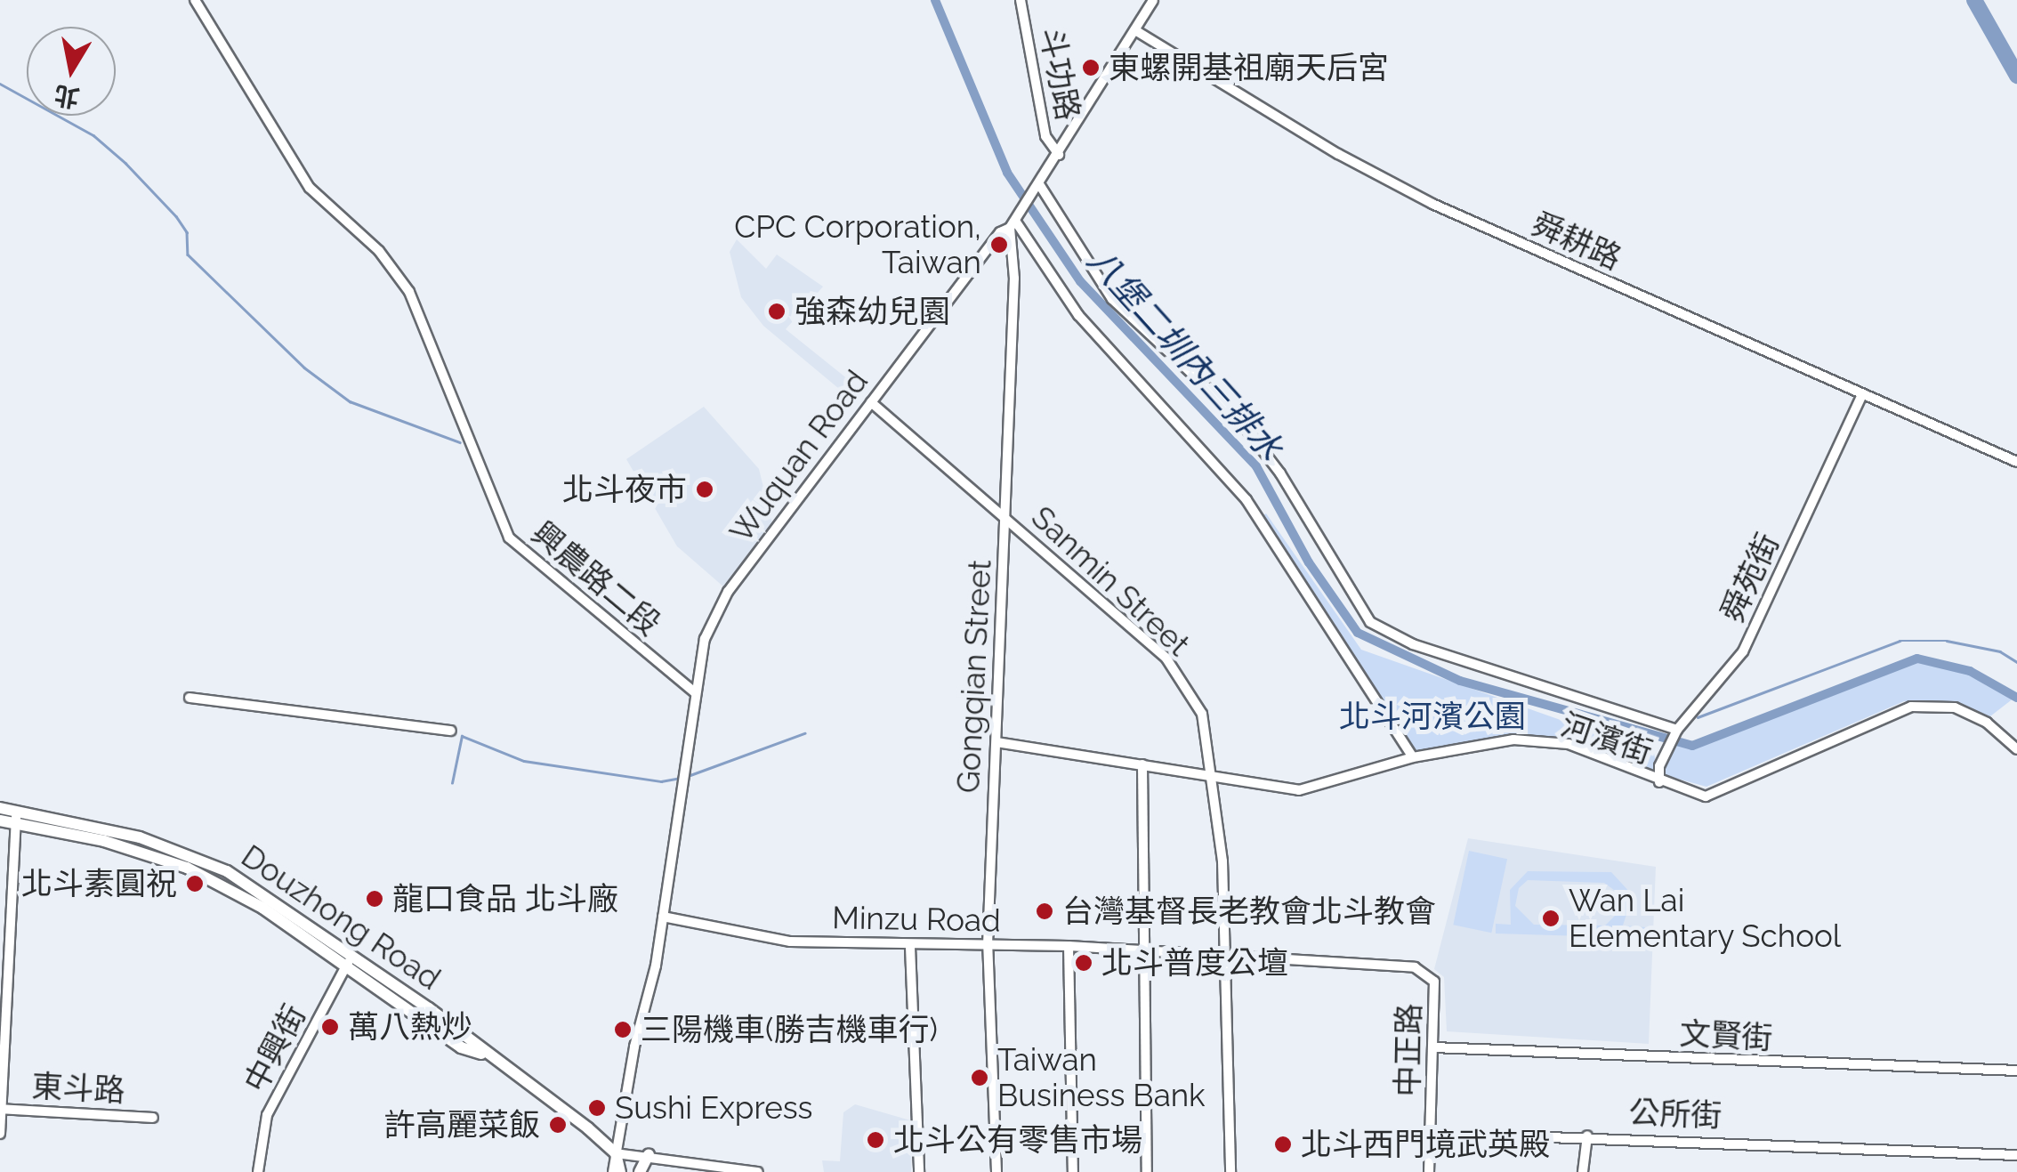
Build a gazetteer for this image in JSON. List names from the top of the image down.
{
  "streets": {
    "main road": ["Douzhong Road"],
    "street": [
      "斗功路",
      "舜耕路",
      "Wuquan Road",
      "舜苑街",
      "興農路二段",
      "Sanmin Street",
      "Gongqian Street",
      "河濱街",
      "Minzu Road",
      "文賢街",
      "中興街",
      "中正路",
      "東斗路",
      "公所街"
    ]
  },
  "crossings": [
    ["舜耕路", "舜苑街"],
    ["Wuquan Road", "興農路二段"],
    ["Wuquan Road", "Sanmin Street"],
    ["Wuquan Road", "Gongqian Street"],
    ["舜苑街", "河濱街"],
    ["Sanmin Street", "Gongqian Street"],
    ["Sanmin Street", "河濱街"],
    ["Sanmin Street", "Minzu Road"],
    ["Gongqian Street", "河濱街"],
    ["Gongqian Street", "Minzu Road"],
    ["Douzhong Road", "中興街"],
    ["Minzu Road", "中正路"],
    ["文賢街", "中正路"],
    ["中正路", "公所街"]
  ],
  "water": ["八堡二圳內三排水"],
  "parks": ["北斗河濱公園"],
  "places": [
    "東螺開基祖廟天后宮",
    "CPC Corporation, Taiwan",
    "強森幼兒園",
    "北斗夜市",
    "北斗素圓祝",
    "龍口食品 北斗廠",
    "台灣基督長老教會北斗教會",
    "Wan Lai Elementary School",
    "北斗普度公壇",
    "萬八熱炒",
    "三陽機車(勝吉機車行)",
    "Taiwan Business Bank",
    "Sushi Express",
    "許高麗菜飯",
    "北斗公有零售市場",
    "北斗西門境武英殿"
  ],
  "north": "bottom"
}
